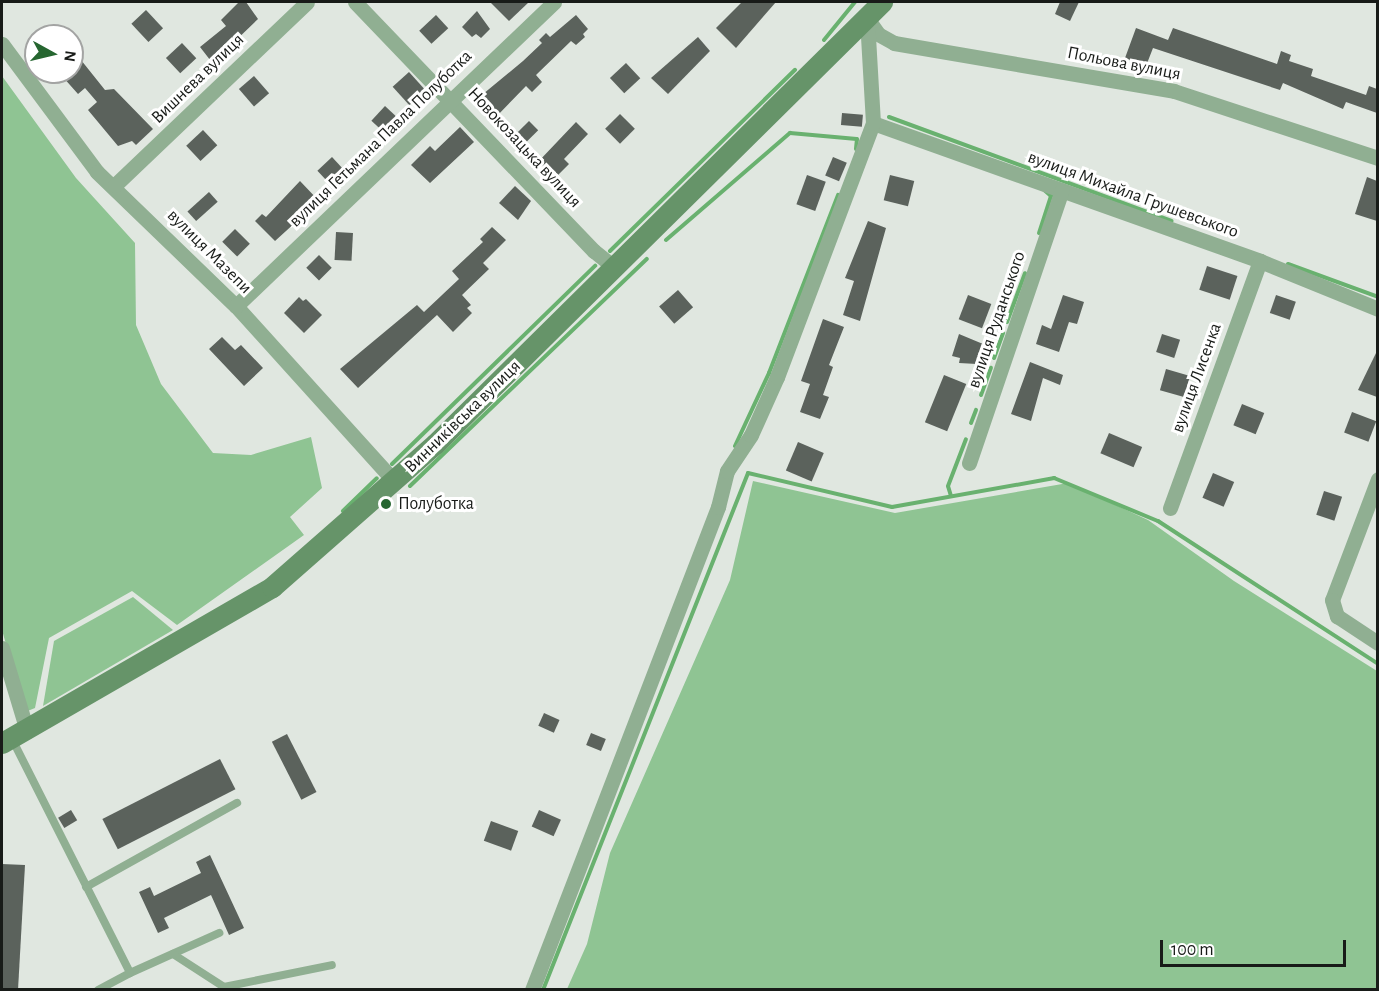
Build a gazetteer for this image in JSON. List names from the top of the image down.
{
  "streets": {
    "main road": ["Винниківська вулиця"],
    "street": [
      "Польова вулиця",
      "Вишнева вулиця",
      "вулиця Гетьмана Павла Полуботка",
      "Новокозацька вулиця",
      "вулиця Михайла Грушевського",
      "вулиця Мазепи",
      "вулиця Руданського",
      "вулиця Лисенка"
    ]
  },
  "crossings": [
    ["Польова вулиця", "Винниківська вулиця"],
    ["Вишнева вулиця", "вулиця Мазепи"],
    ["вулиця Гетьмана Павла Полуботка", "Новокозацька вулиця"],
    ["вулиця Гетьмана Павла Полуботка", "вулиця Мазепи"],
    ["Новокозацька вулиця", "Винниківська вулиця"],
    ["вулиця Михайла Грушевського", "вулиця Руданського"],
    ["вулиця Михайла Грушевського", "вулиця Лисенка"],
    ["вулиця Мазепи", "Винниківська вулиця"]
  ],
  "places": ["Полуботка"],
  "scale_bar": "100 m",
  "north": "right"
}
